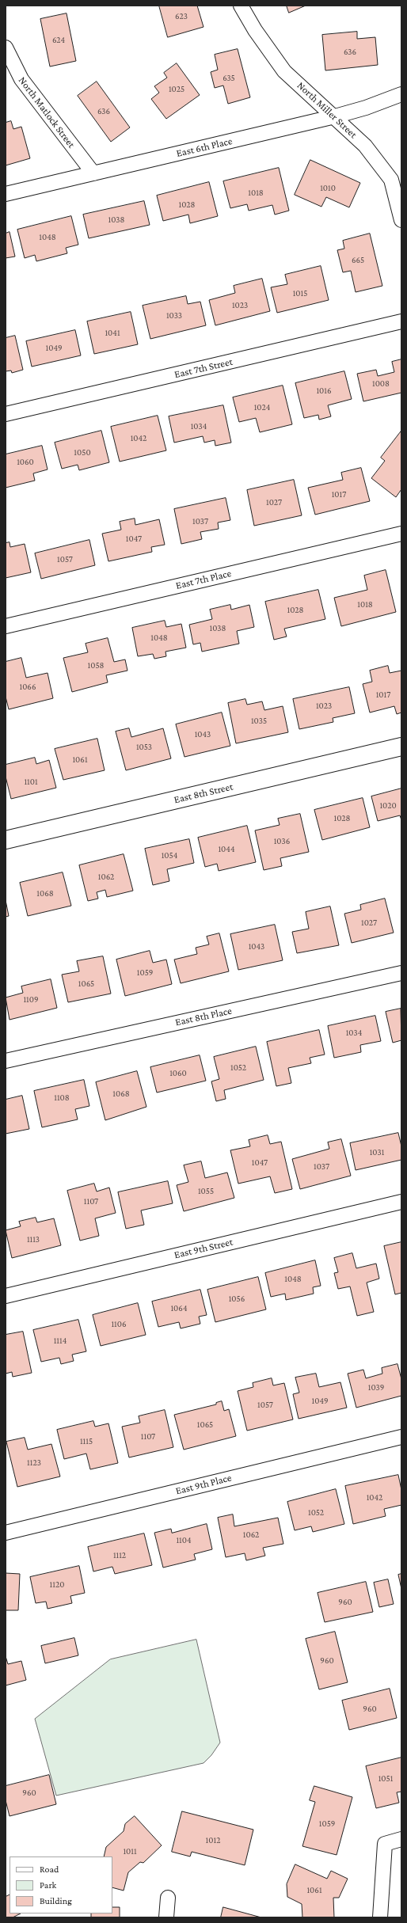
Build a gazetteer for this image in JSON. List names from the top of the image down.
{
  "streets": {
    "street": [
      "North Miller Street",
      "North Matlock Street",
      "East 6th Place",
      "East 7th Street",
      "East 7th Place",
      "East 8th Street",
      "East 8th Place",
      "East 9th Street",
      "East 9th Place"
    ]
  },
  "crossings": [
    ["North Miller Street", "East 6th Place"],
    ["North Matlock Street", "East 6th Place"]
  ],
  "house_numbers": [
    "623",
    "624",
    "636",
    "635",
    "1025",
    "636",
    "1010",
    "1018",
    "1028",
    "1038",
    "1048",
    "665",
    "1015",
    "1023",
    "1033",
    "1041",
    "1049",
    "1008",
    "1016",
    "1024",
    "1034",
    "1042",
    "1050",
    "1060",
    "1017",
    "1027",
    "1037",
    "1047",
    "1057",
    "1018",
    "1028",
    "1038",
    "1048",
    "1058",
    "1066",
    "1017",
    "1023",
    "1035",
    "1043",
    "1053",
    "1061",
    "1101",
    "1020",
    "1028",
    "1036",
    "1044",
    "1054",
    "1062",
    "1068",
    "1027",
    "1043",
    "1059",
    "1065",
    "1109",
    "1034",
    "1052",
    "1060",
    "1068",
    "1108",
    "1031",
    "1047",
    "1037",
    "1055",
    "1107",
    "1113",
    "1048",
    "1056",
    "1064",
    "1106",
    "1114",
    "1039",
    "1049",
    "1057",
    "1065",
    "1107",
    "1115",
    "1123",
    "1042",
    "1052",
    "1062",
    "1104",
    "1112",
    "1120",
    "960",
    "960",
    "960",
    "1051",
    "960",
    "1059",
    "1012",
    "1011",
    "1061"
  ],
  "legend": ["Road", "Park", "Building"]
}
